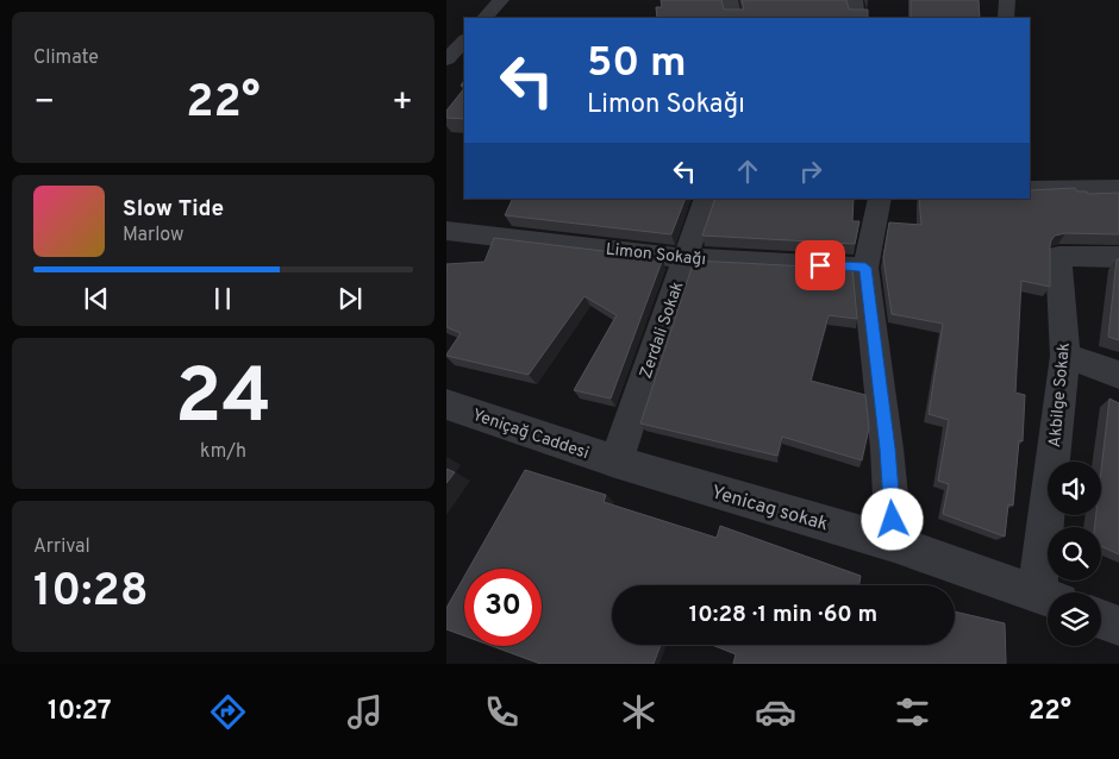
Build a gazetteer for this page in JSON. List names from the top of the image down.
{
  "streets": {
    "street": [
      "Limon Sokağı",
      "Zerdali Sokak",
      "Akbilge Sokak",
      "Yeniçağ Caddesi",
      "Yenicag sokak"
    ]
  },
  "crossings": [
    ["Limon Sokağı", "Zerdali Sokak"],
    ["Zerdali Sokak", "Yeniçağ Caddesi"],
    ["Zerdali Sokak", "Yenicag sokak"],
    ["Yeniçağ Caddesi", "Yenicag sokak"]
  ],
  "page": {
    "tile": [
      "Climate",
      ["24", "km/h"],
      ["Arrival", "10:28"]
    ],
    "turn": ["50 m", "Limon Sokağı"],
    "heat": ["−", "22°", "+"],
    "song": ["Slow Tide", "Marlow"],
    "limit": "30",
    "trip": "10:28 · 1 min · 60 m",
    "tabs": ["10:27", "22°"]
  }
}
